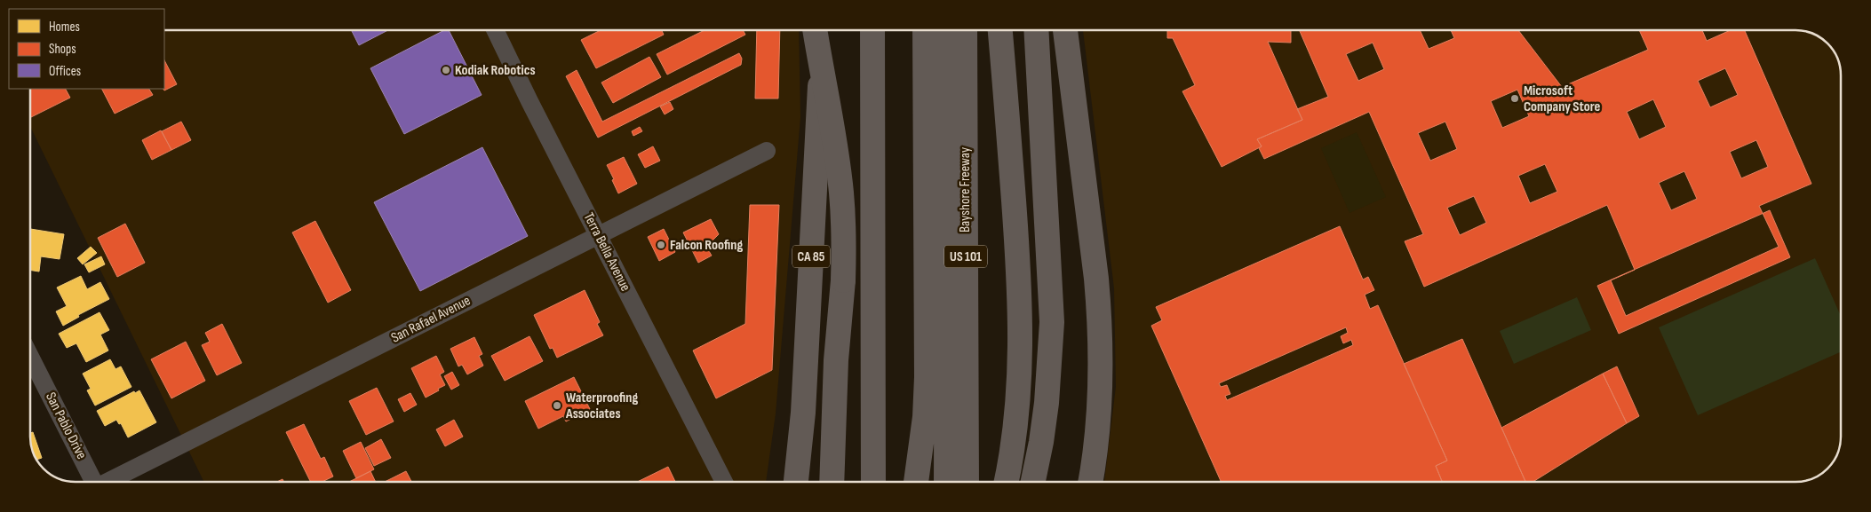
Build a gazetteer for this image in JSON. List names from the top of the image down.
{
  "streets": {
    "highway": ["Bayshore Freeway", "CA 85", "US 101"],
    "street": ["Terra Bella Avenue", "San Rafael Avenue", "San Pablo Drive"]
  },
  "crossings": [
    ["Terra Bella Avenue", "San Rafael Avenue"]
  ],
  "places": [
    "Kodiak Robotics",
    "Microsoft Company Store",
    "Falcon Roofing",
    "Waterproofing Associates"
  ],
  "legend": ["Homes", "Shops", "Offices"]
}
